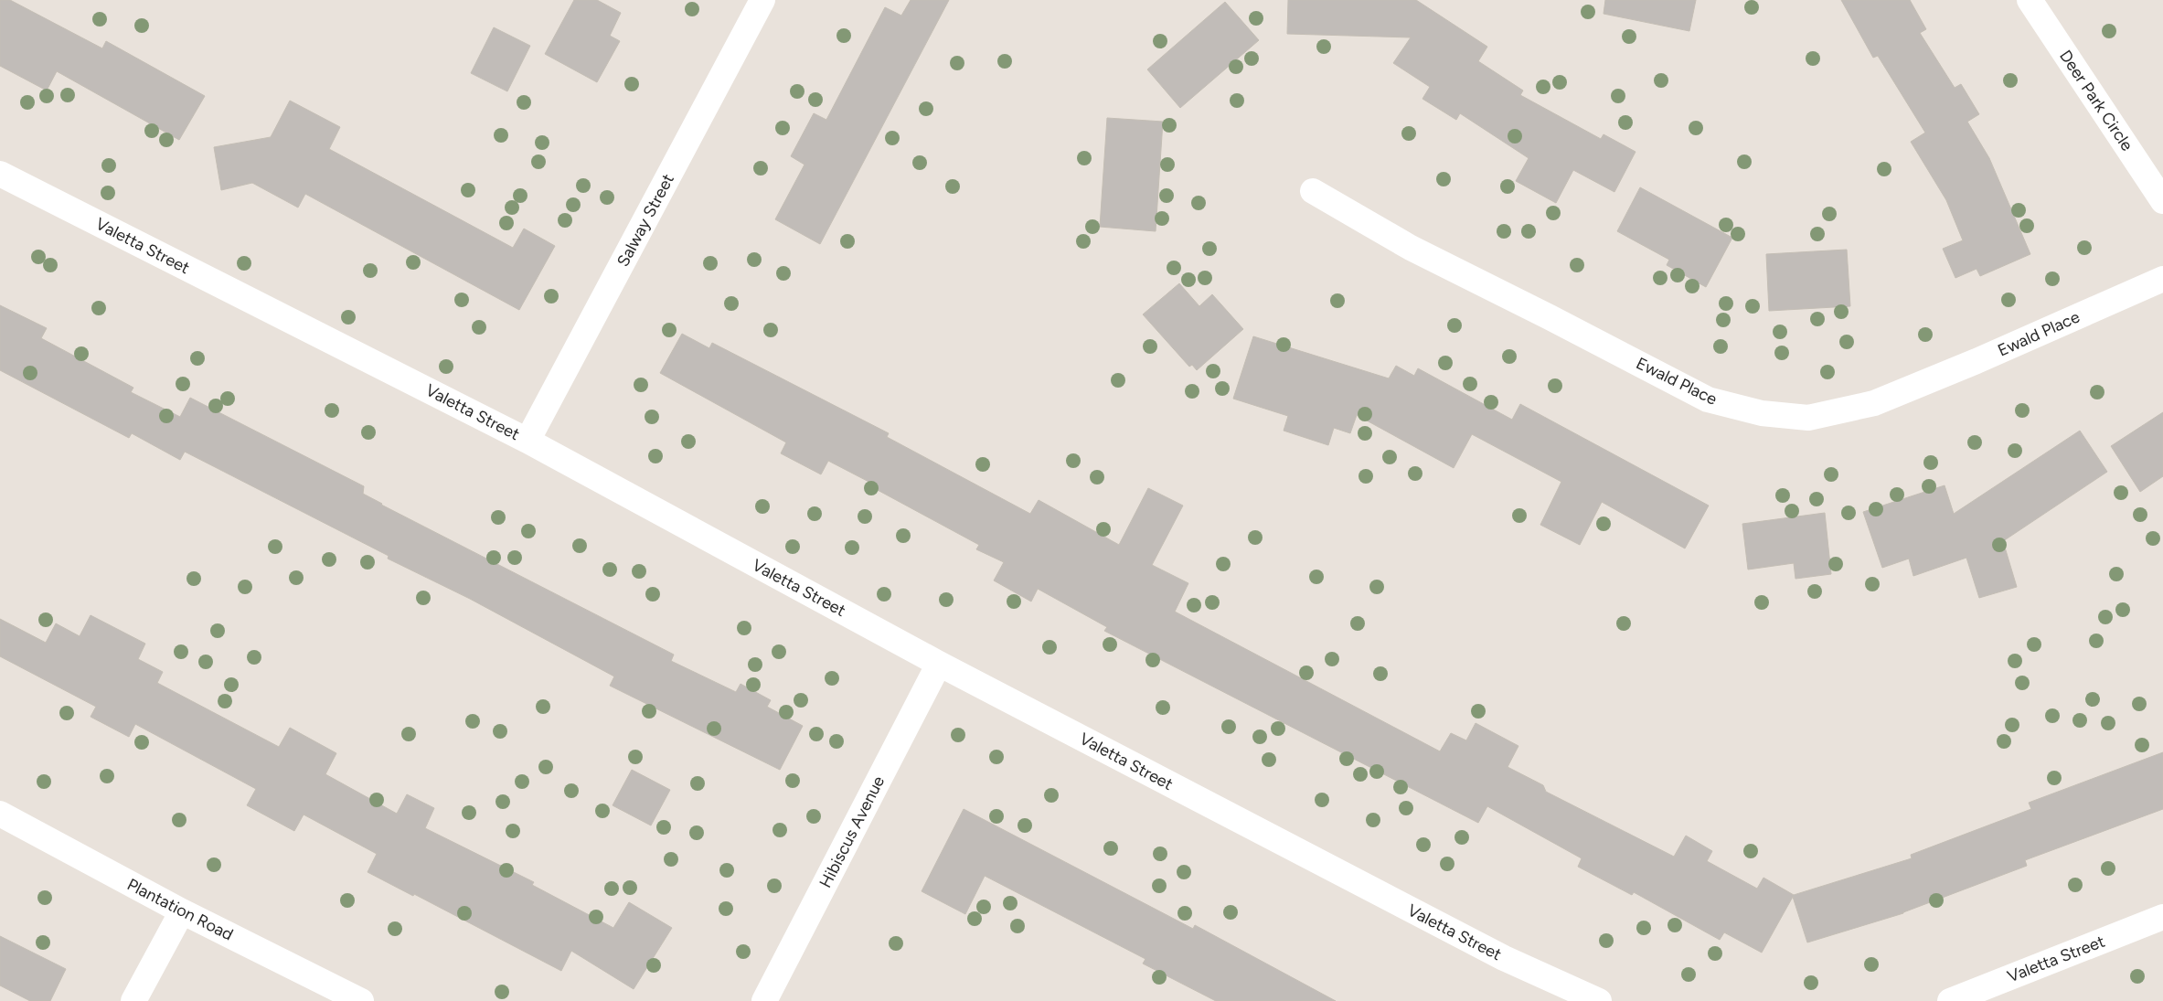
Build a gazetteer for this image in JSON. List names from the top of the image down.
{
  "streets": {
    "street": [
      "Deer Park Circle",
      "Salway Street",
      "Valetta Street",
      "Ewald Place",
      "Hibiscus Avenue",
      "Plantation Road"
    ]
  },
  "crossings": [
    ["Salway Street", "Valetta Street"],
    ["Valetta Street", "Hibiscus Avenue"]
  ]
}
